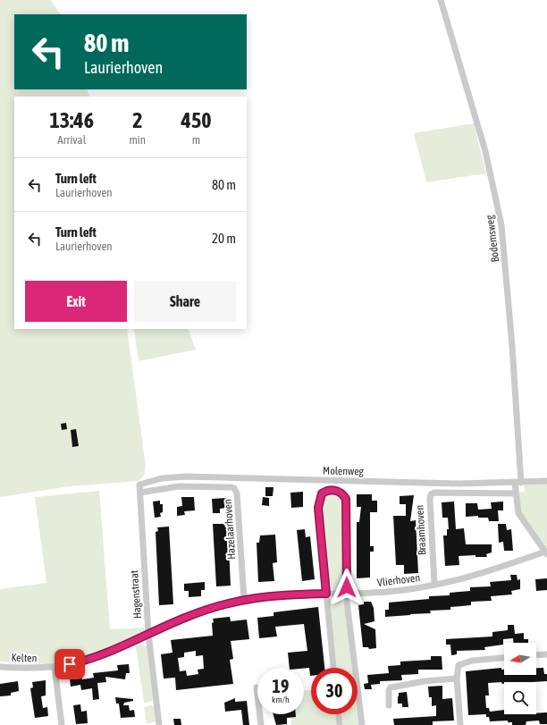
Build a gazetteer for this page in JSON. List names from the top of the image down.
{
  "streets": {
    "street": [
      "Bodemsweg",
      "Molenweg",
      "Hazelaarhoven",
      "Braamhoven",
      "Vlierhoven",
      "Hagenstraat",
      "Kelten"
    ]
  },
  "crossings": [
    ["Bodemsweg", "Molenweg"],
    ["Bodemsweg", "Braamhoven"],
    ["Bodemsweg", "Vlierhoven"],
    ["Molenweg", "Hagenstraat"],
    ["Hazelaarhoven", "Vlierhoven"],
    ["Hazelaarhoven", "Hagenstraat"],
    ["Braamhoven", "Vlierhoven"],
    ["Vlierhoven", "Hagenstraat"],
    ["Vlierhoven", "Kelten"],
    ["Hagenstraat", "Kelten"]
  ],
  "north": "left",
  "page": {
    "turn": ["80 m", "Laurierhoven"],
    "eta": [
      "13:46",
      "Arrival",
      "2",
      "min",
      "450",
      "m"
    ],
    "list": [
      {
        "name": "Turn left",
        "note": "Laurierhoven",
        "value": "80 m"
      },
      {
        "name": "Turn left",
        "note": "Laurierhoven",
        "value": "20 m"
      }
    ],
    "buttons": ["Exit", "Share"],
    "speed": "19 km/h",
    "limit": "30"
  }
}
